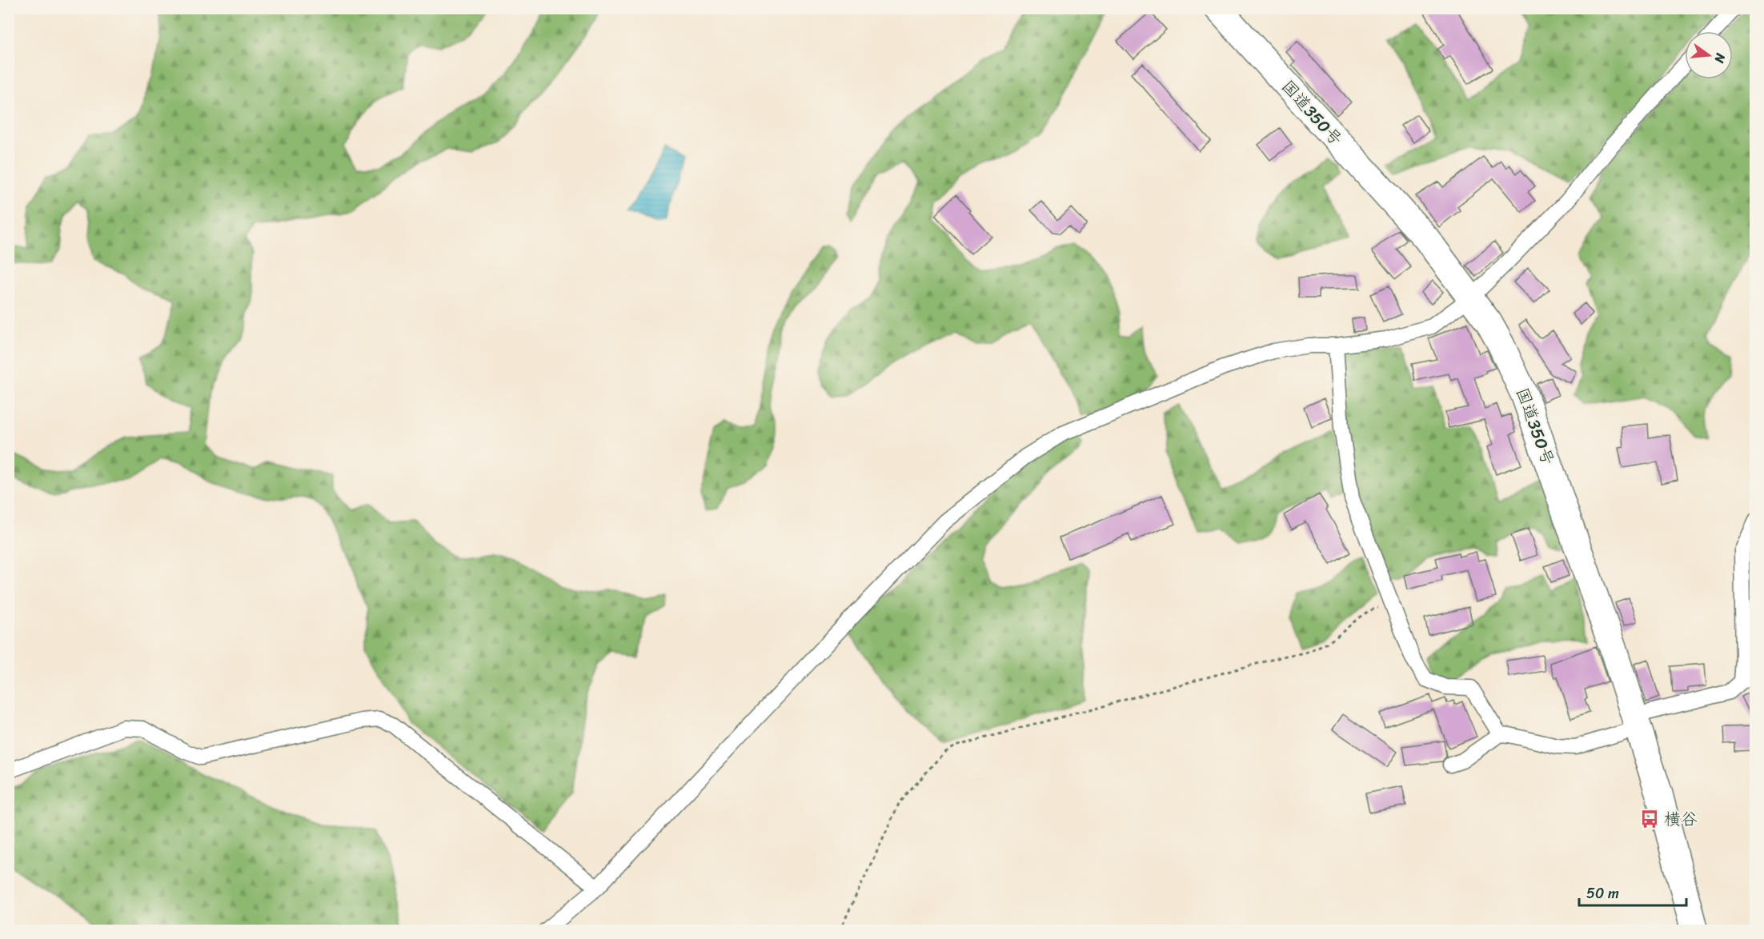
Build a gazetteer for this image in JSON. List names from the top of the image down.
{
  "streets": {
    "highway": ["国道350号"]
  },
  "places": {
    "bus stop": ["横谷"]
  },
  "scale_bar": "50 m",
  "north": "right"
}
